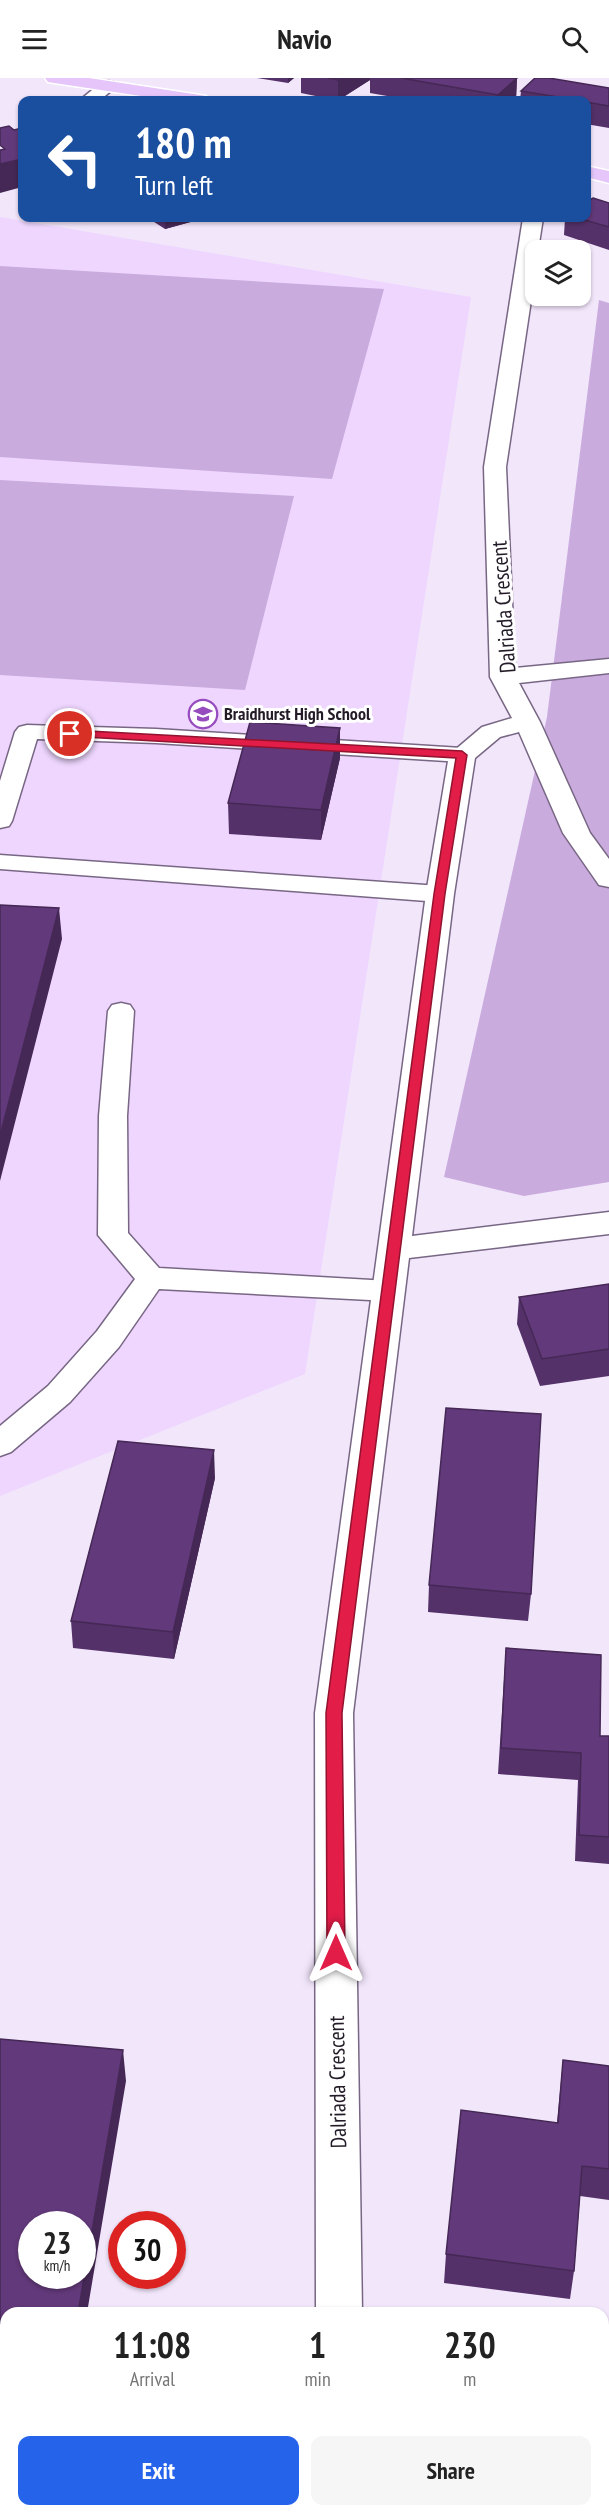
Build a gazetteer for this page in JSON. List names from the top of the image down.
{
  "streets": {
    "street": ["Dalriada Crescent"]
  },
  "places": {
    "school or university": ["Braidhurst High School"]
  },
  "page": {
    "header": "Navio",
    "turn": ["180 m", "Turn left"],
    "speed": "23 km/h",
    "limit": "30",
    "eta": [
      "11:08",
      "Arrival",
      "1",
      "min",
      "230",
      "m"
    ],
    "buttons": ["Exit", "Share"]
  }
}
